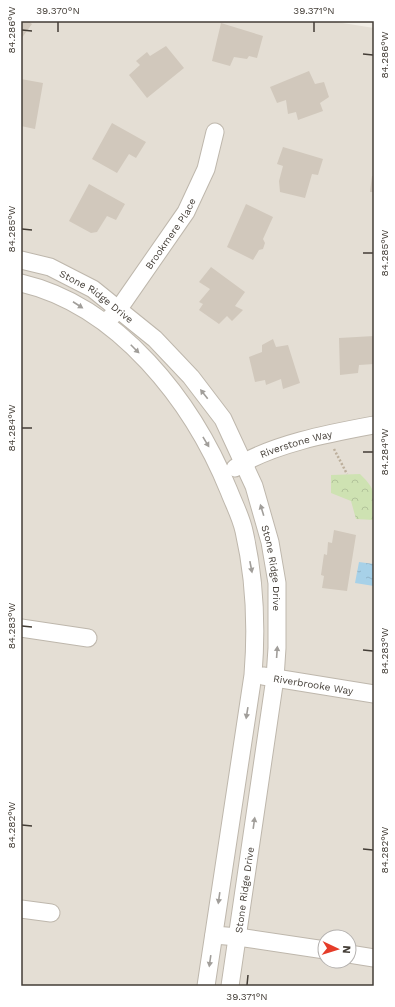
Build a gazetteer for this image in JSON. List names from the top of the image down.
{
  "streets": {
    "street": [
      "Brookmere Place",
      "Stone Ridge Drive",
      "Riverstone Way",
      "Riverbrooke Way"
    ]
  },
  "crossings": [
    ["Brookmere Place", "Stone Ridge Drive"],
    ["Stone Ridge Drive", "Riverstone Way"],
    ["Stone Ridge Drive", "Riverbrooke Way"]
  ],
  "north": "right",
  "coordinates": [
    "39.370°N",
    "39.371°N",
    "84.286°W",
    "84.285°W",
    "84.284°W",
    "84.283°W",
    "84.282°W"
  ]
}
